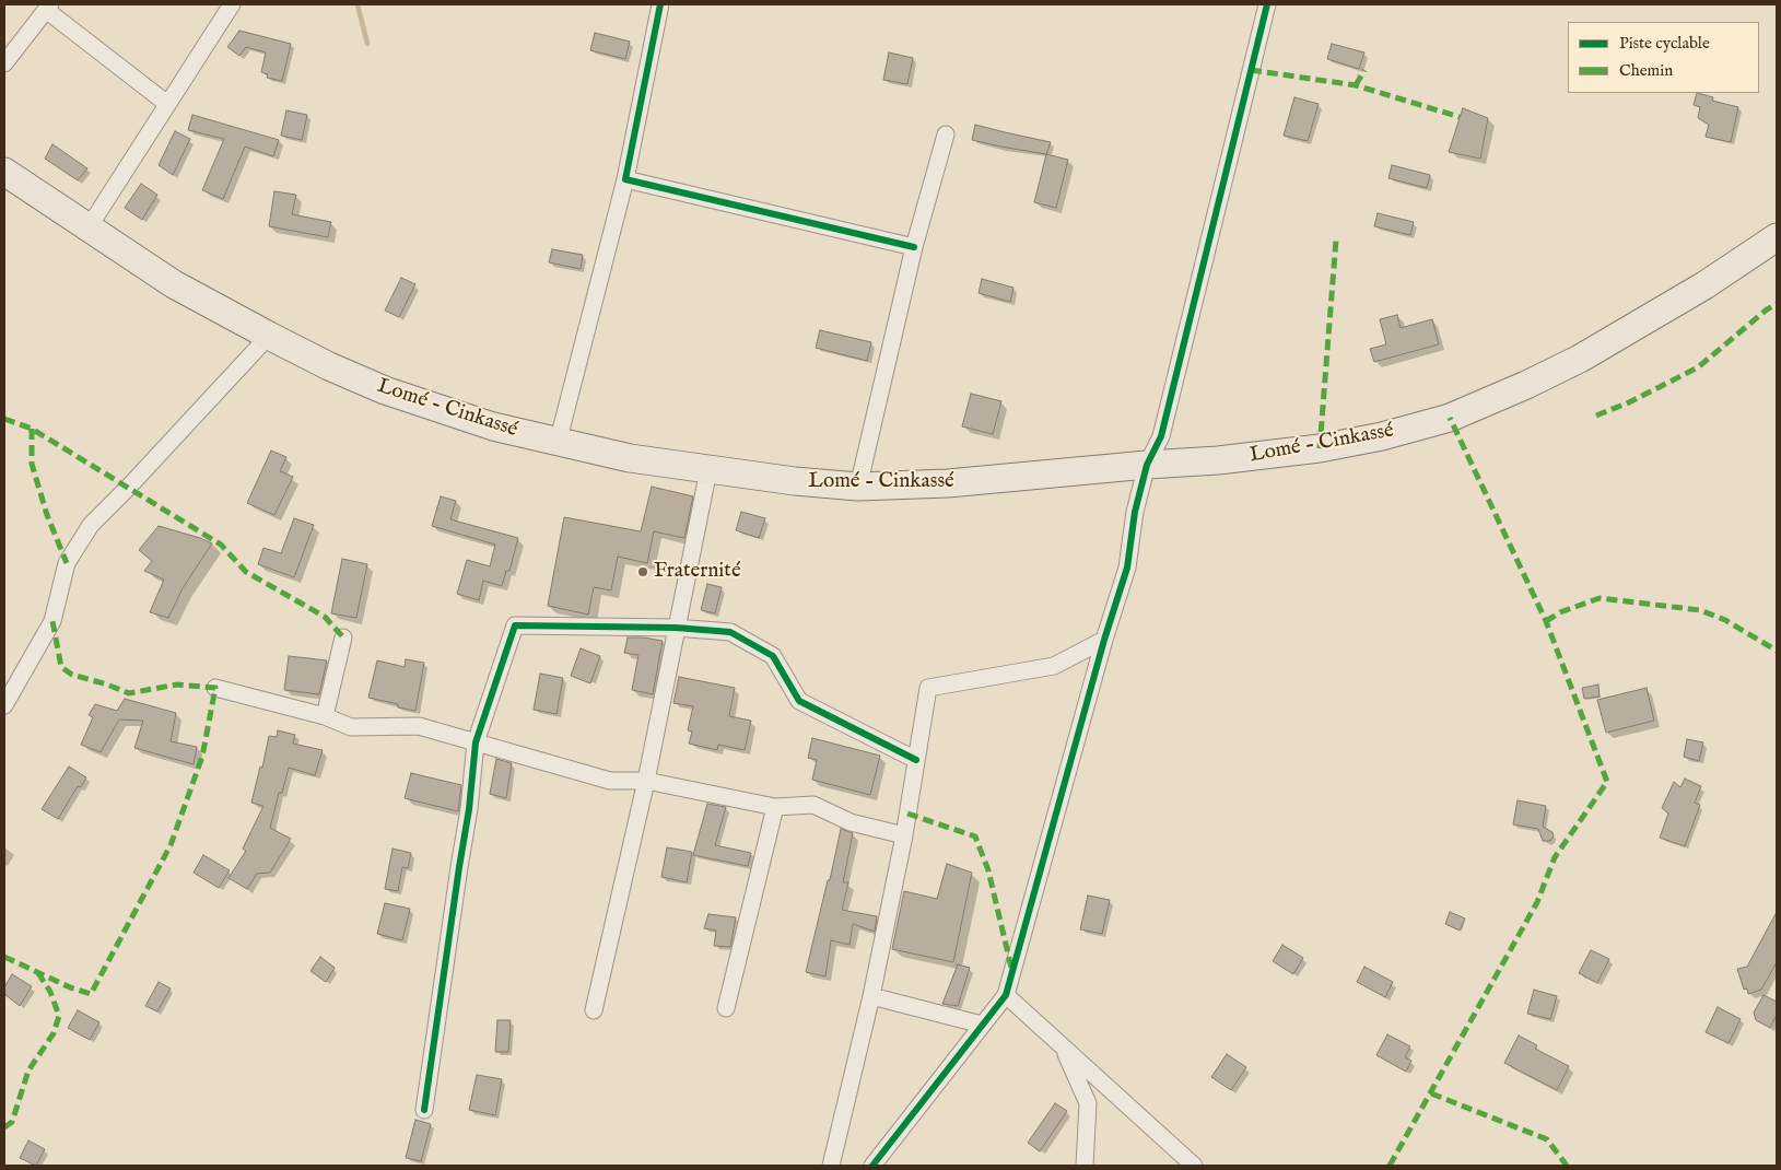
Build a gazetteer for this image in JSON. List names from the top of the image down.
{
  "streets": {
    "highway": ["Lomé - Cinkassé"]
  },
  "places": ["Fraternité"],
  "legend": ["Piste cyclable", "Chemin"]
}
